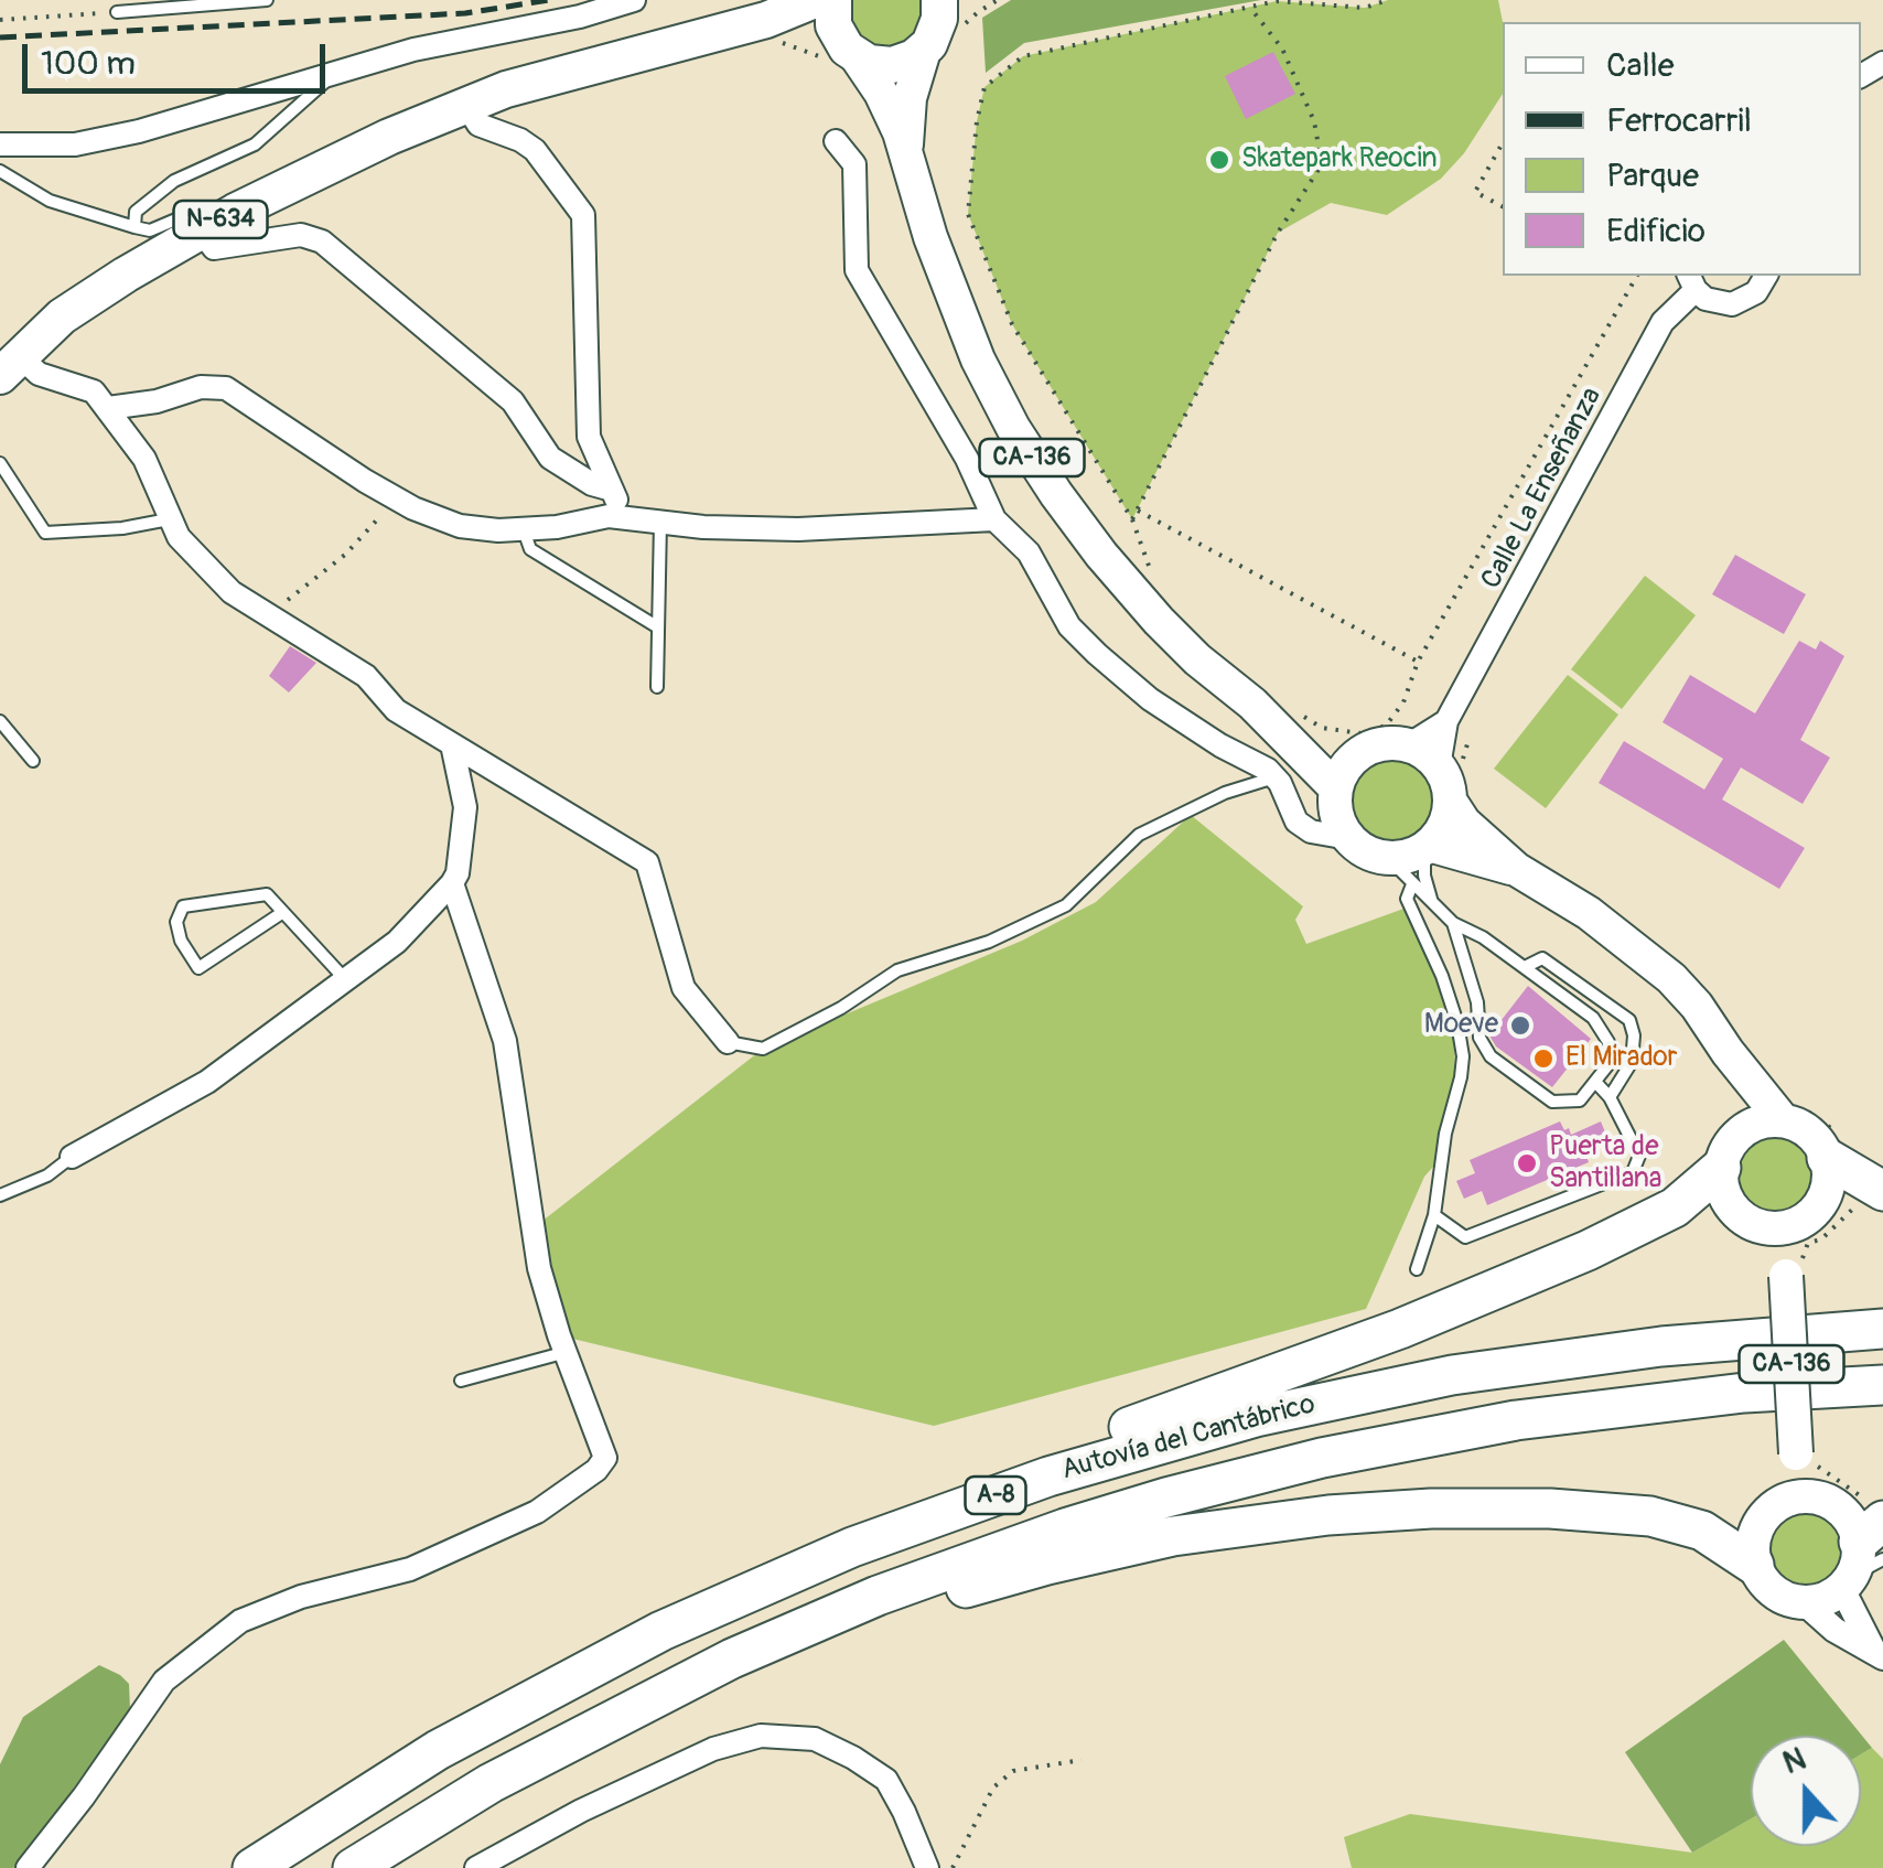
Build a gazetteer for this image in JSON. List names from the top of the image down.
{
  "streets": {
    "highway": ["N-634", "Autovía del Cantábrico", "A-8"],
    "main road": ["CA-136"],
    "street": ["Calle La Enseñanza"]
  },
  "places": [
    "Skatepark Reocin",
    "Moeve",
    "El Mirador",
    "Puerta de Santillana"
  ],
  "legend": [
    "Calle",
    "Ferrocarril",
    "Parque",
    "Edificio"
  ],
  "scale_bar": "100 m",
  "north": "top"
}
